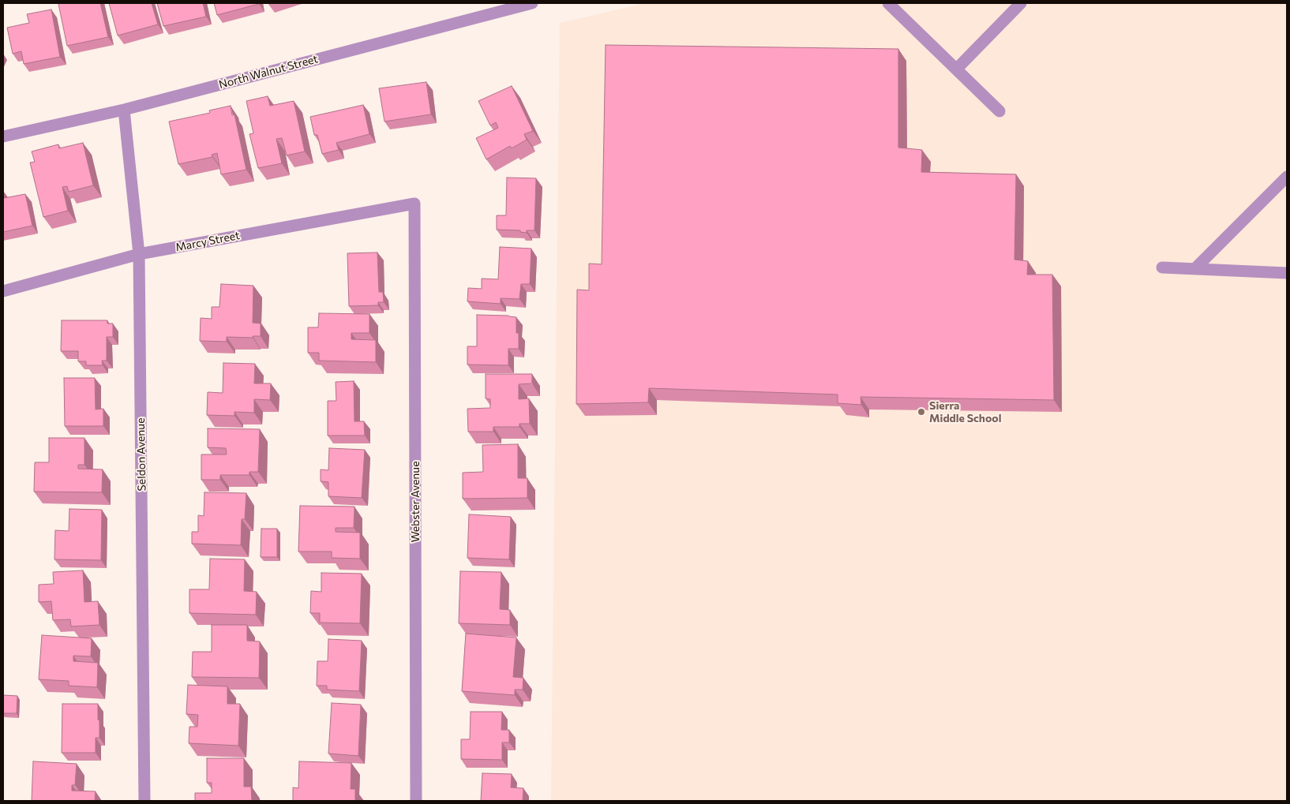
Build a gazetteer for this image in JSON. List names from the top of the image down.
{
  "streets": {
    "street": [
      "North Walnut Street",
      "Marcy Street",
      "Seldon Avenue",
      "Webster Avenue"
    ]
  },
  "crossings": [
    ["North Walnut Street", "Seldon Avenue"],
    ["Marcy Street", "Seldon Avenue"],
    ["Marcy Street", "Webster Avenue"]
  ],
  "places": ["Sierra Middle School"]
}
